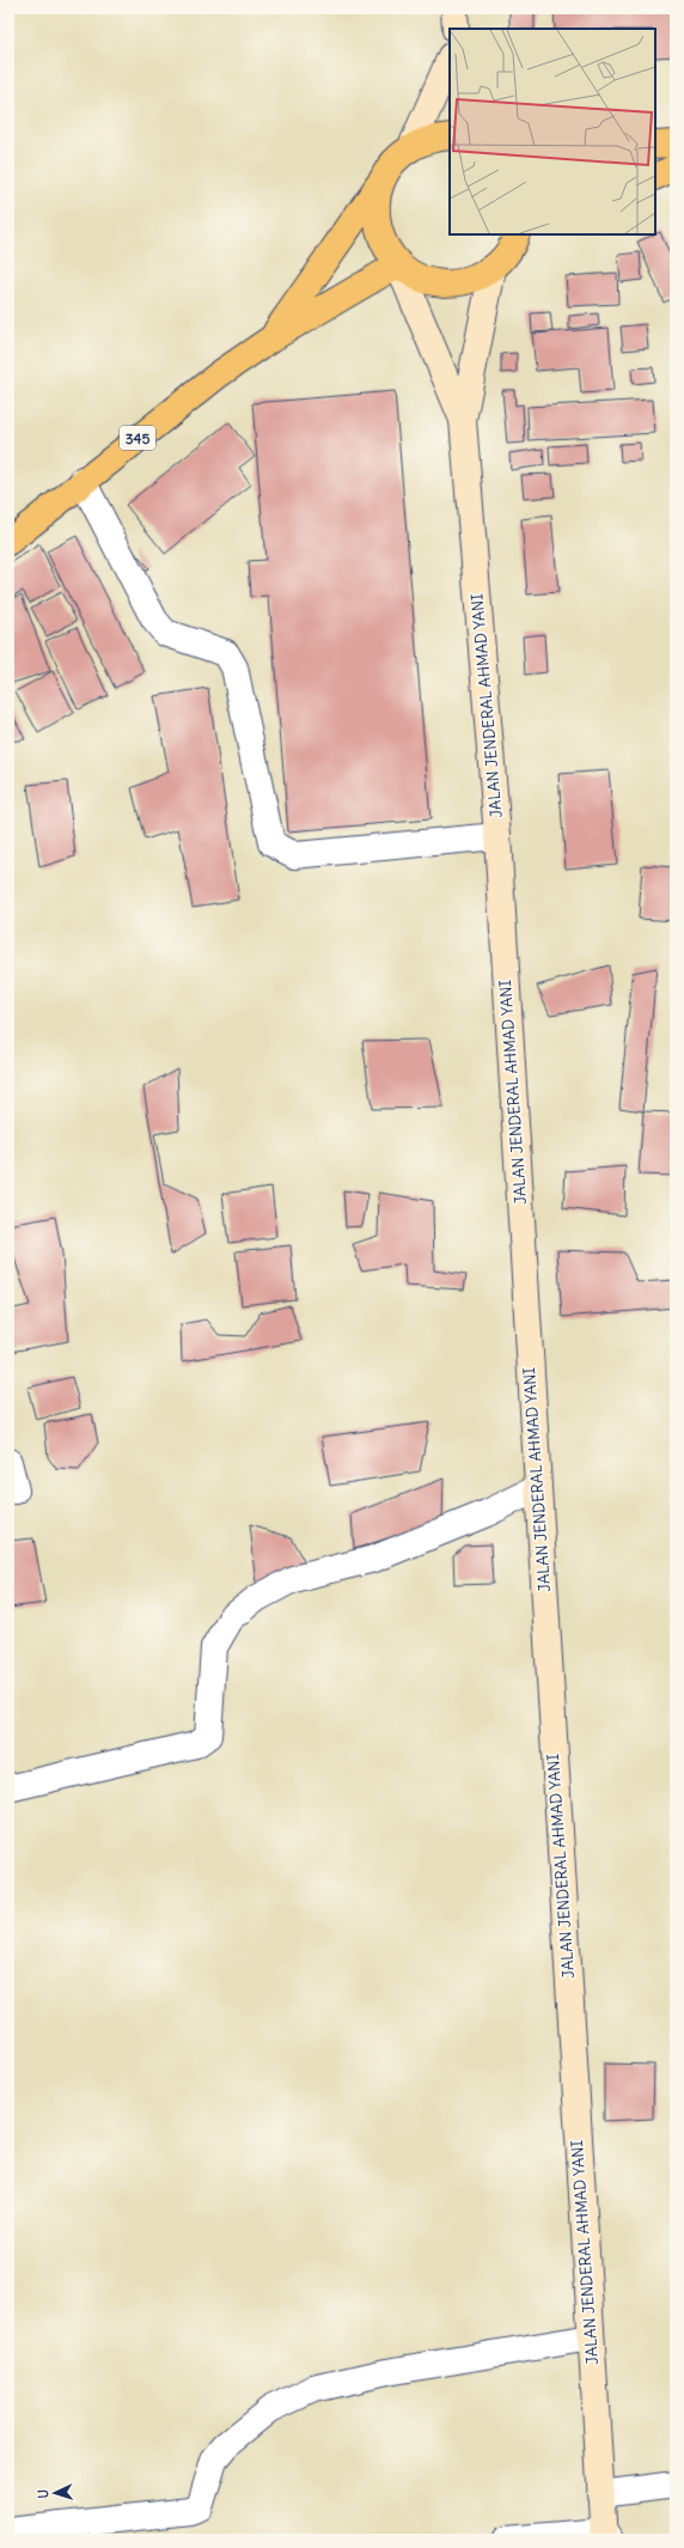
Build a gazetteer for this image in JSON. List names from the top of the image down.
{
  "streets": {
    "main road": ["345", "JALAN JENDERAL AHMAD YANI"]
  },
  "crossings": [
    ["345", "JALAN JENDERAL AHMAD YANI"]
  ],
  "north": "left"
}
